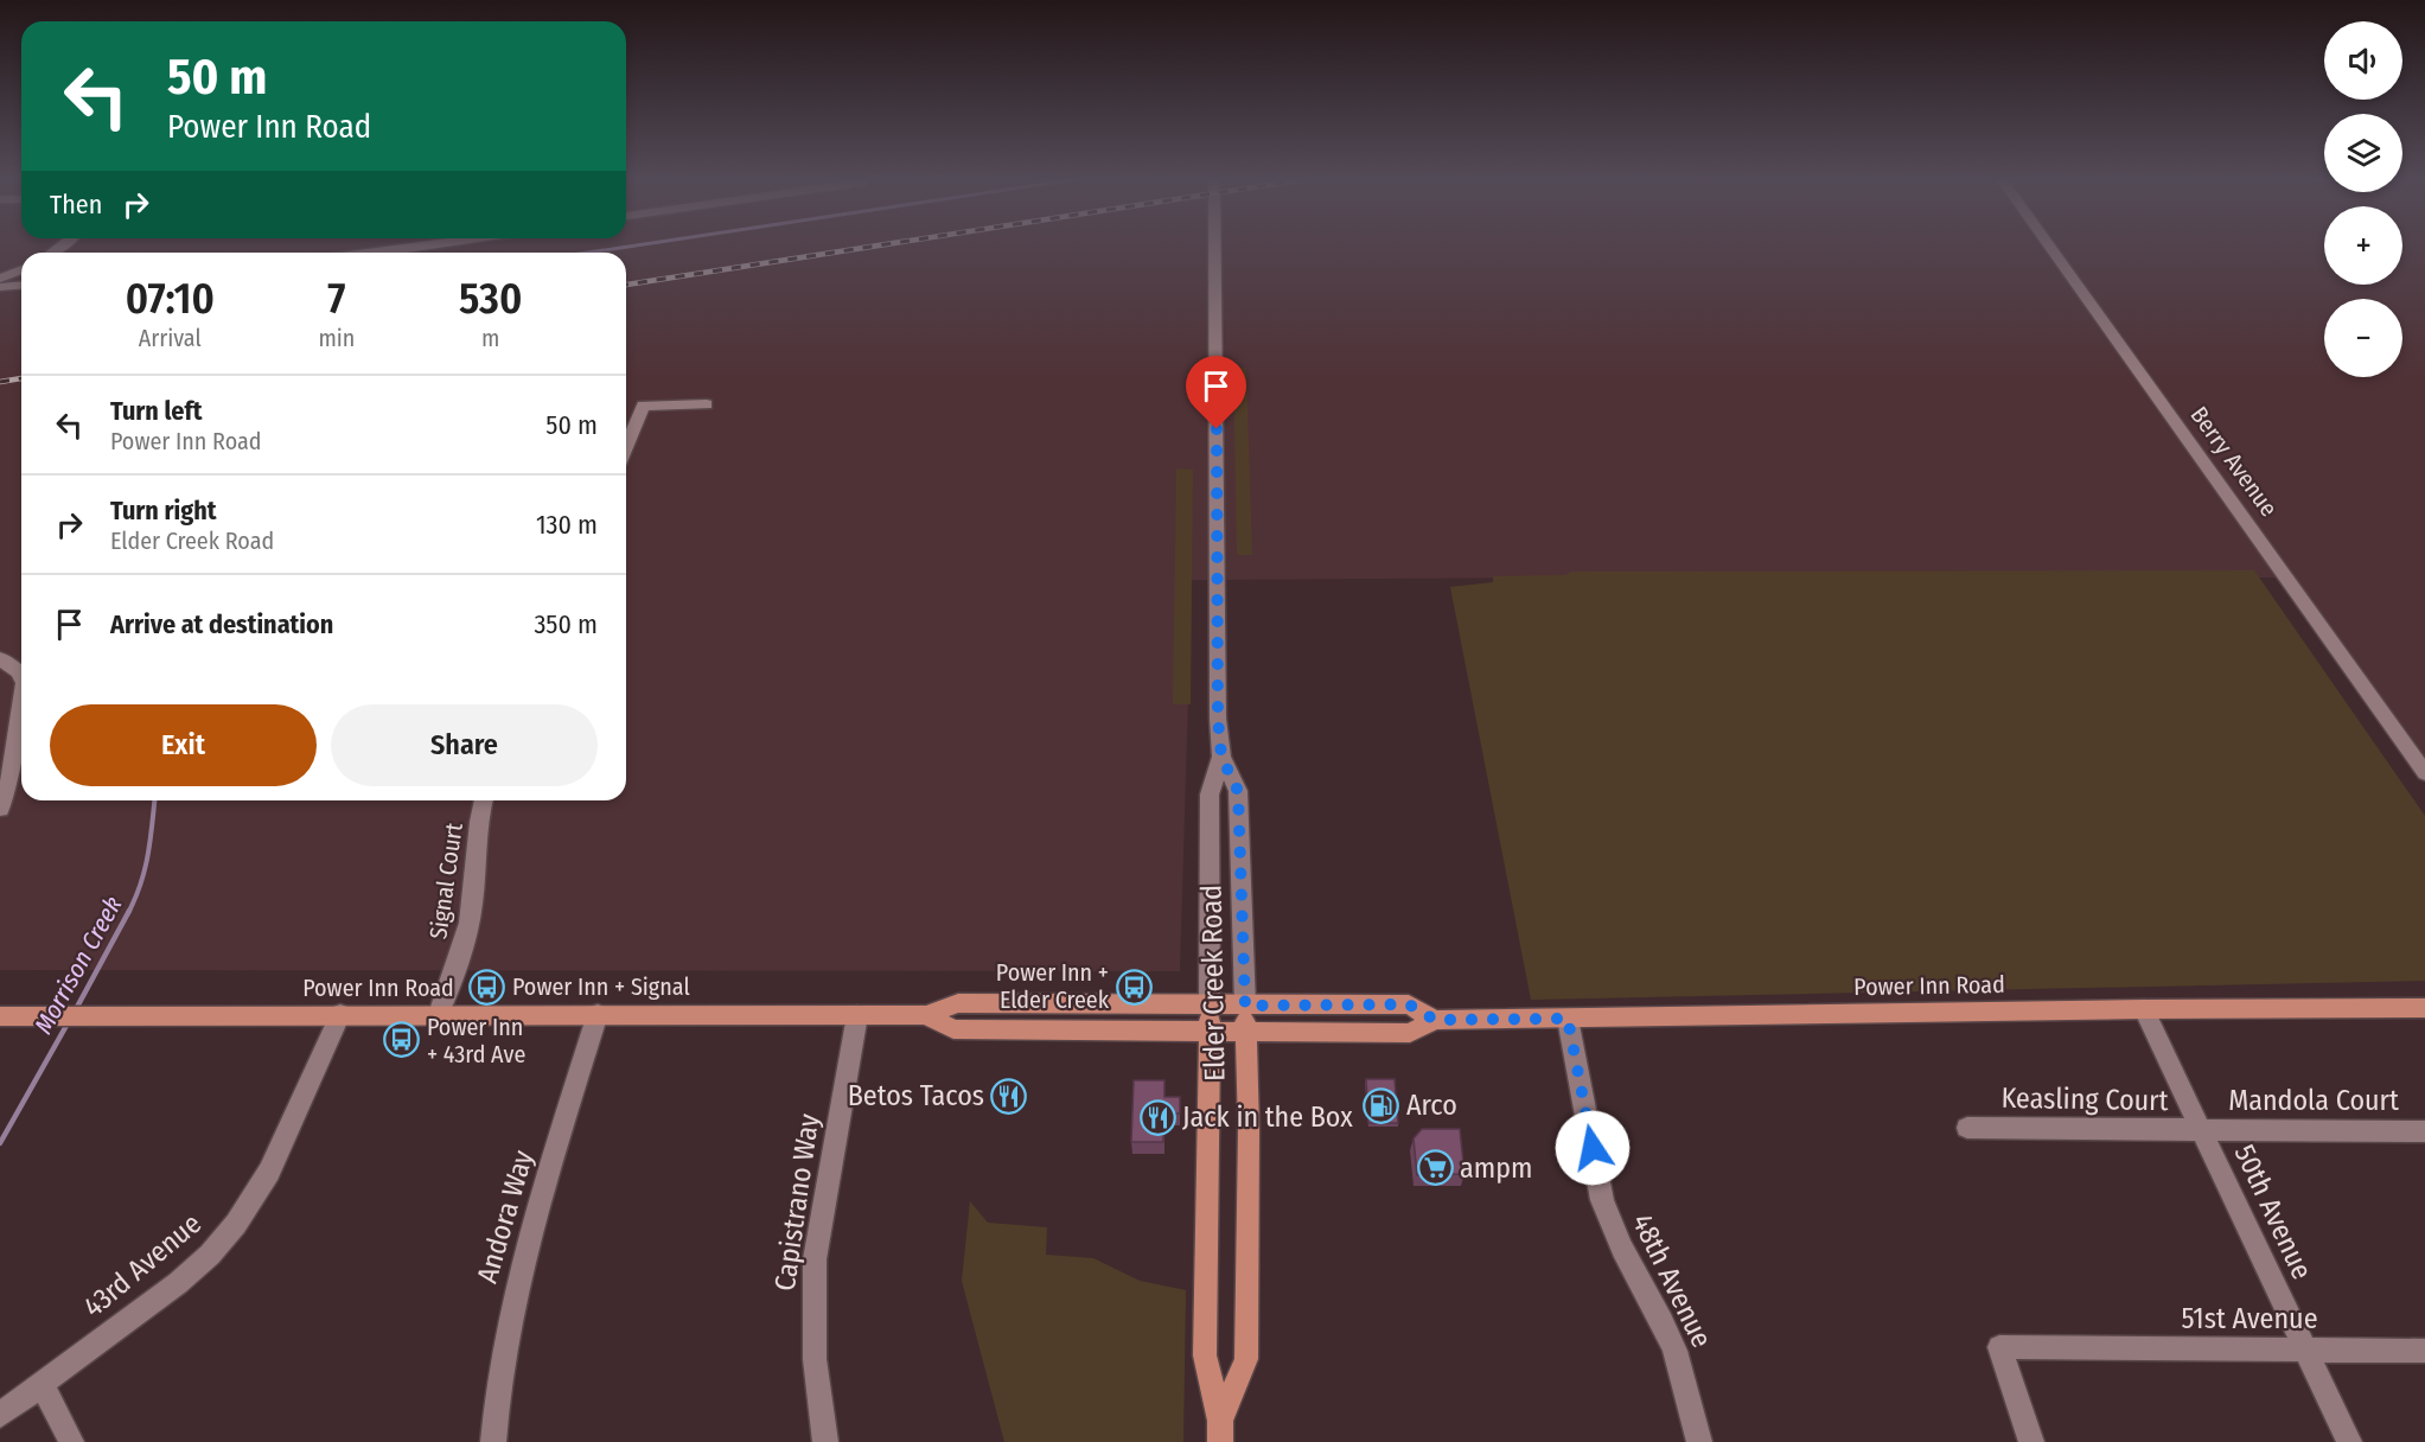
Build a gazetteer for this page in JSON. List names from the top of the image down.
{
  "streets": {
    "main road": ["Elder Creek Road", "Power Inn Road"],
    "street": [
      "Berry Avenue",
      "Signal Court",
      "Keasling Court",
      "Mandola Court",
      "Capistrano Way",
      "50th Avenue",
      "Andora Way",
      "43rd Avenue",
      "48th Avenue",
      "51st Avenue"
    ]
  },
  "crossings": [
    ["Signal Court", "Power Inn Road"],
    ["Elder Creek Road", "Power Inn Road"],
    ["Power Inn Road", "Capistrano Way"],
    ["Power Inn Road", "50th Avenue"],
    ["Power Inn Road", "Andora Way"],
    ["Power Inn Road", "43rd Avenue"],
    ["Power Inn Road", "48th Avenue"],
    ["Keasling Court", "Mandola Court"],
    ["Keasling Court", "50th Avenue"],
    ["Mandola Court", "50th Avenue"],
    ["50th Avenue", "51st Avenue"]
  ],
  "water": ["Morrison Creek"],
  "places": {
    "bus stop": ["Power Inn + Signal", "Power Inn + Elder Creek", "Power Inn + 43rd Ave"],
    "restaurant": ["Betos Tacos", "Jack in the Box"],
    "fuel station": ["Arco"],
    "supermarket": ["ampm"]
  },
  "page": {
    "map_buttons": ["+", "−"],
    "turn": ["50 m", "Power Inn Road"],
    "then": "Then",
    "eta": [
      "07:10",
      "Arrival",
      "7",
      "min",
      "530",
      "m"
    ],
    "list": [
      {
        "name": "Turn left",
        "note": "Power Inn Road",
        "value": "50 m"
      },
      {
        "name": "Turn right",
        "note": "Elder Creek Road",
        "value": "130 m"
      },
      {
        "name": "Arrive at destination",
        "value": "350 m"
      }
    ],
    "buttons": ["Exit", "Share"]
  }
}
